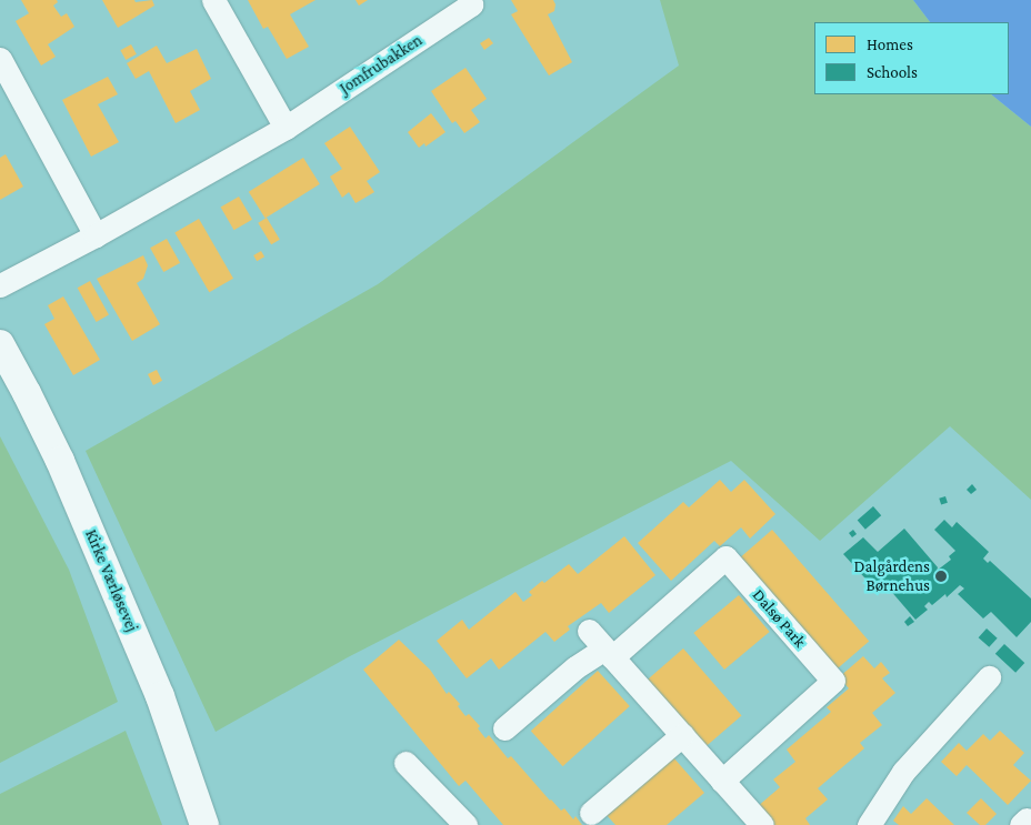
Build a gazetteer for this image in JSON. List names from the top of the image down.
{
  "streets": {
    "street": ["Jomfrubakken", "Kirke Værløsevej", "Dalsø Park"]
  },
  "places": ["Dalgårdens Børnehus"],
  "legend": ["Homes", "Schools"]
}
